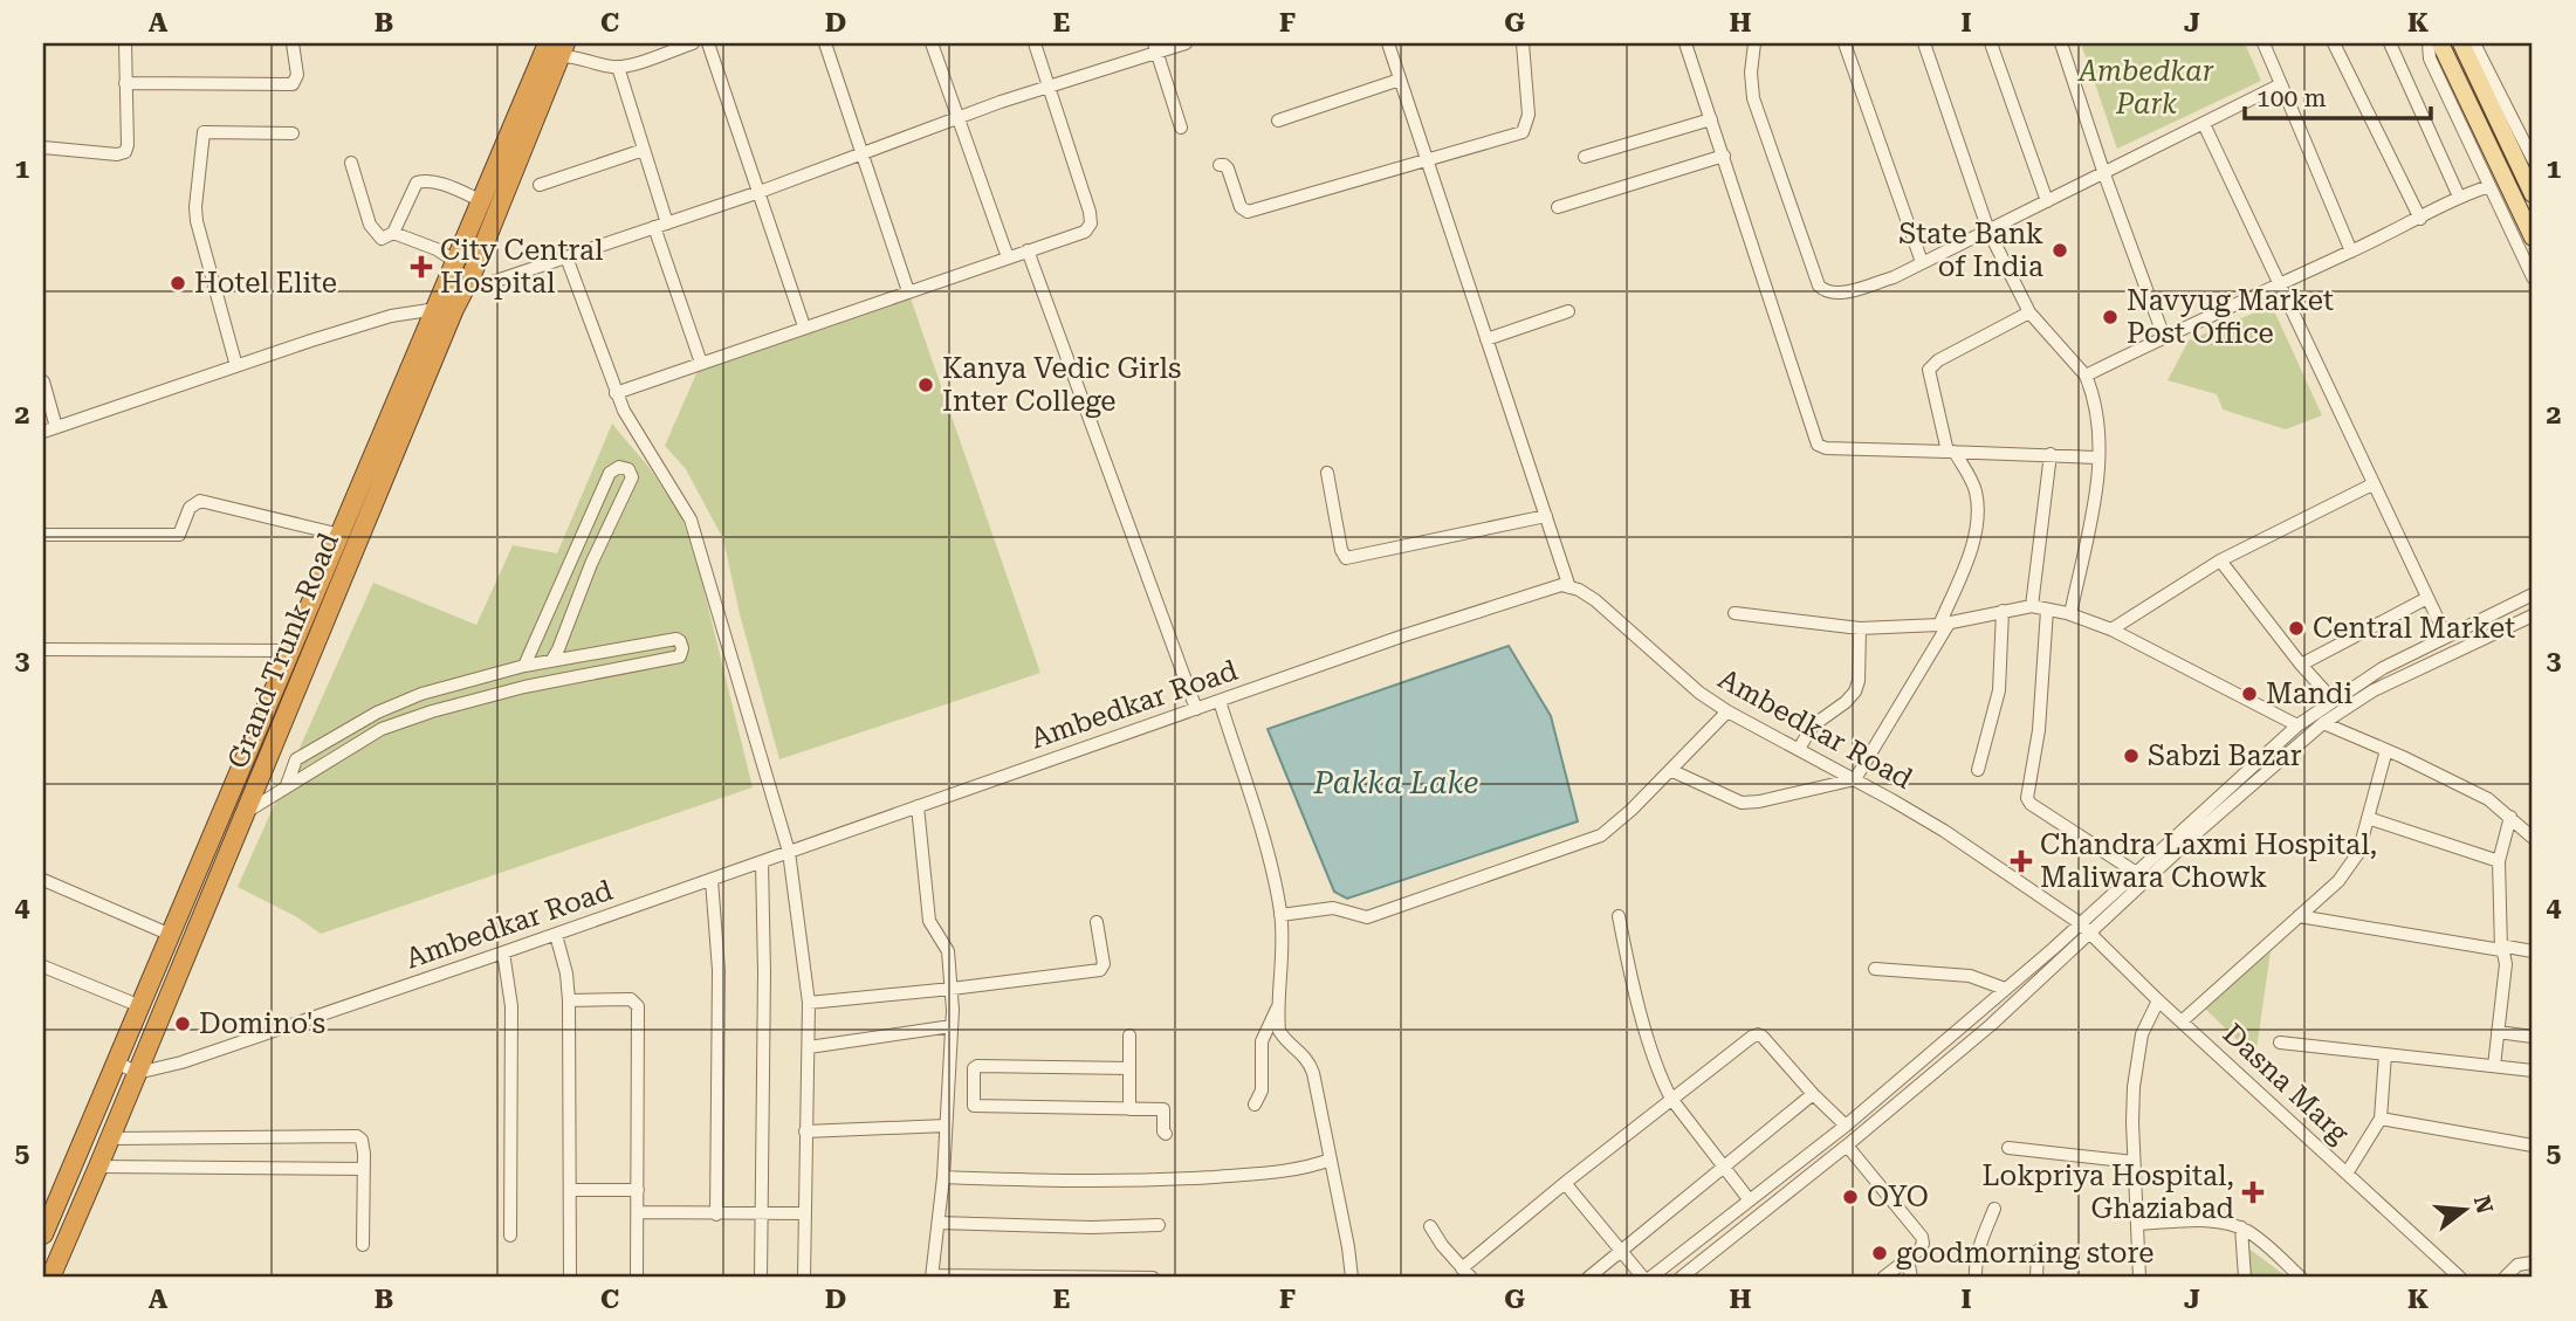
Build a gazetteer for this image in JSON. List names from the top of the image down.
{
  "streets": {
    "highway": ["Grand Trunk Road"],
    "street": ["Ambedkar Road", "Dasna Marg"]
  },
  "crossings": [
    ["Grand Trunk Road", "Ambedkar Road"],
    ["Ambedkar Road", "Dasna Marg"]
  ],
  "water": ["Pakka Lake"],
  "parks": ["Ambedkar Park"],
  "places": {
    "other": [
      "State Bank of India",
      "Hotel Elite",
      "Navyug Market Post Office",
      "Kanya Vedic Girls Inter College",
      "Central Market",
      "Mandi",
      "Sabzi Bazar",
      "Domino's",
      "OYO",
      "goodmorning store"
    ],
    "health": ["City Central Hospital", "Chandra Laxmi Hospital, Maliwara Chowk", "Lokpriya Hospital, Ghaziabad"]
  },
  "scale_bar": "100 m",
  "north": "right",
  "grid": {
    "columns": [
      "A",
      "B",
      "C",
      "D",
      "E",
      "F",
      "G",
      "H",
      "I",
      "J",
      "K"
    ],
    "rows": [
      "1",
      "2",
      "3",
      "4",
      "5"
    ]
  }
}
